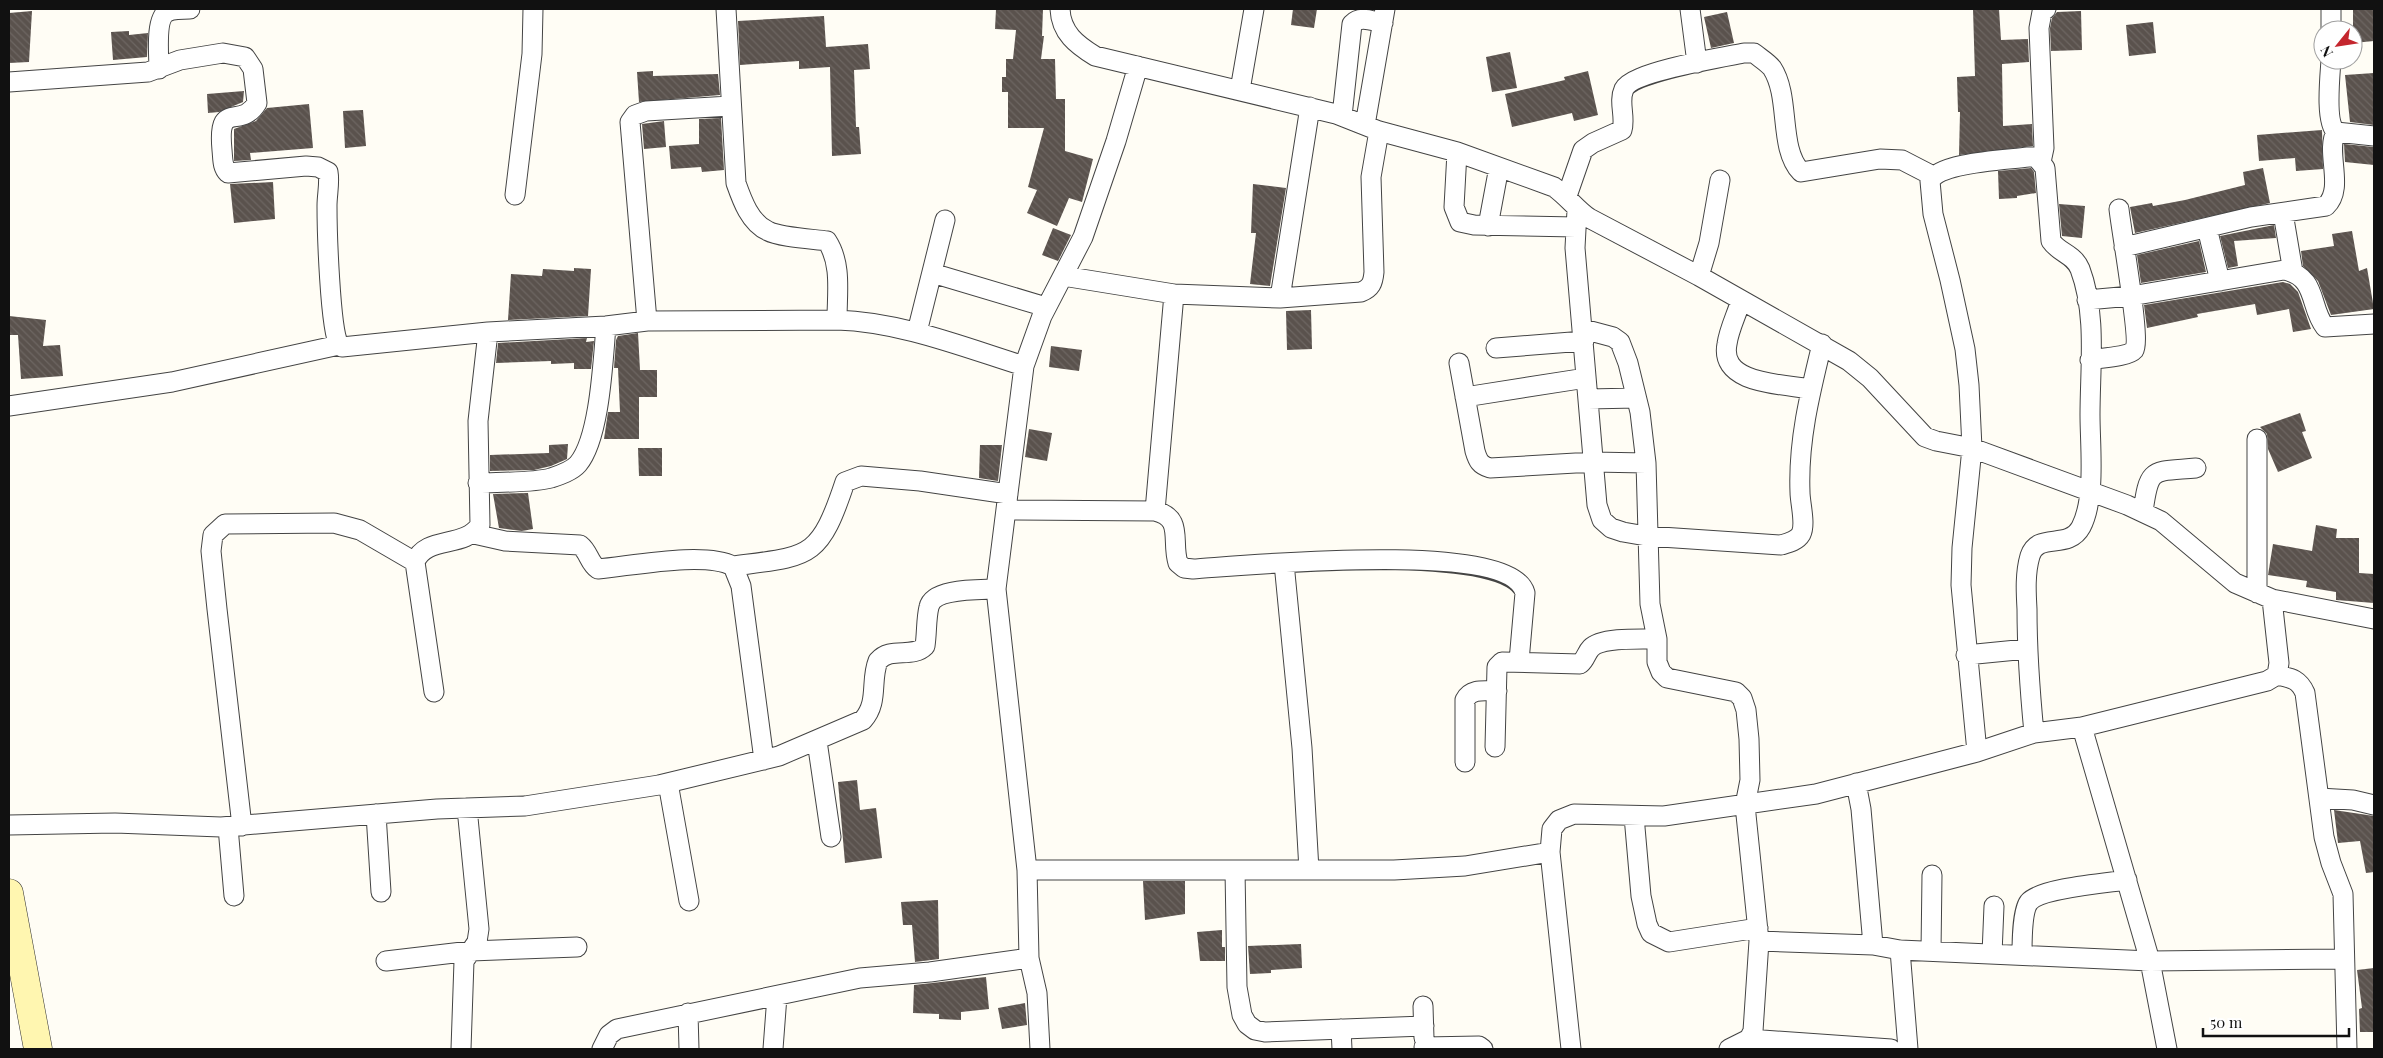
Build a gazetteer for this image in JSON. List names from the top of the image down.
{
  "scale_bar": "50 m",
  "north": "bottom left"
}
